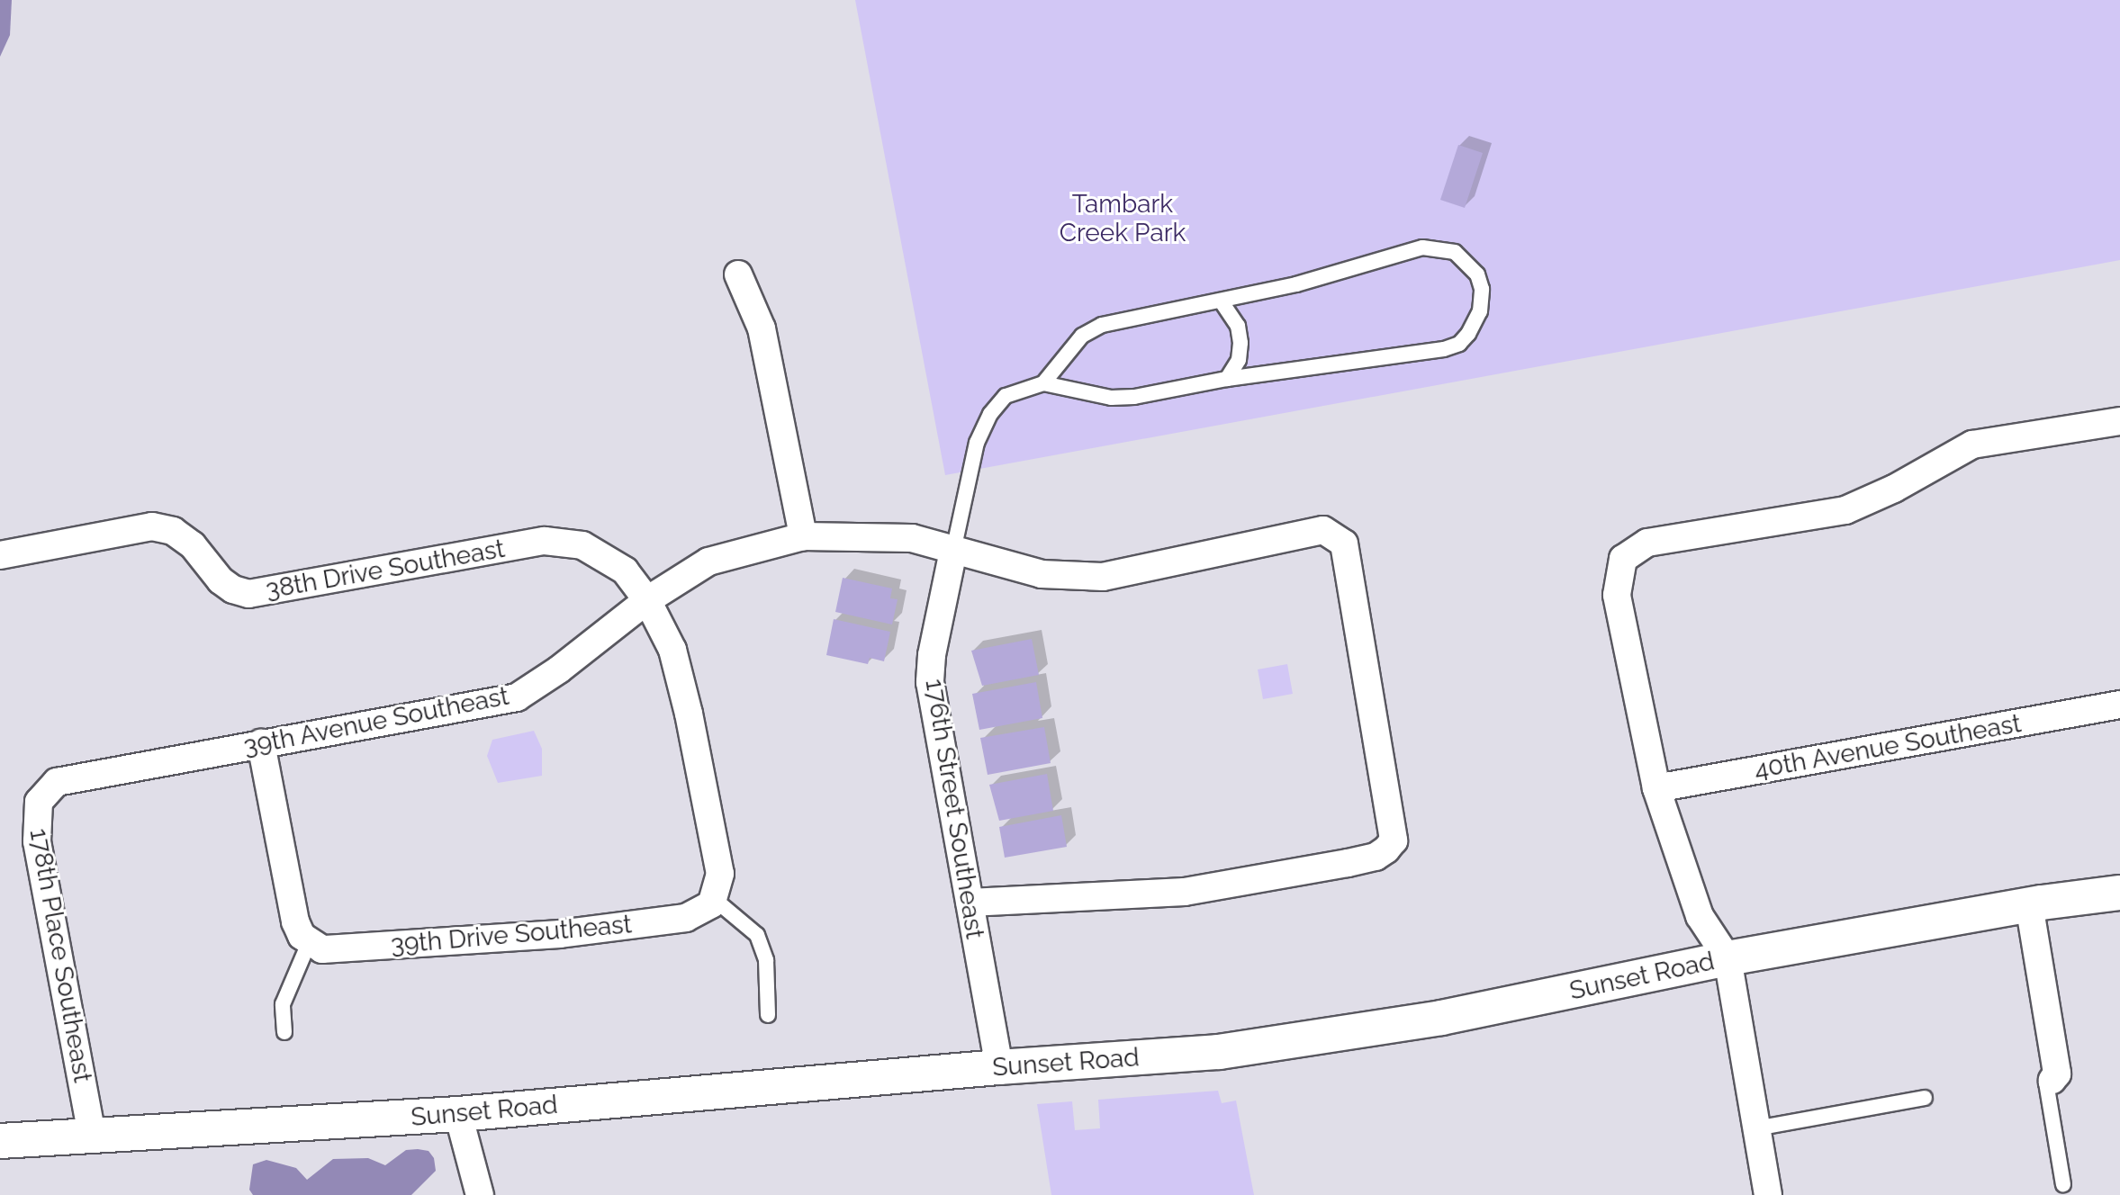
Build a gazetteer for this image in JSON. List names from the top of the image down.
{
  "streets": {
    "street": [
      "38th Drive Southeast",
      "39th Avenue Southeast",
      "40th Avenue Southeast",
      "176th Street Southeast",
      "39th Drive Southeast",
      "178th Place Southeast",
      "Sunset Road"
    ]
  },
  "crossings": [
    ["38th Drive Southeast", "39th Avenue Southeast"],
    ["38th Drive Southeast", "39th Drive Southeast"],
    ["39th Avenue Southeast", "176th Street Southeast"],
    ["39th Avenue Southeast", "178th Place Southeast"],
    ["176th Street Southeast", "Sunset Road"],
    ["178th Place Southeast", "Sunset Road"]
  ],
  "parks": ["Tambark Creek Park"]
}
